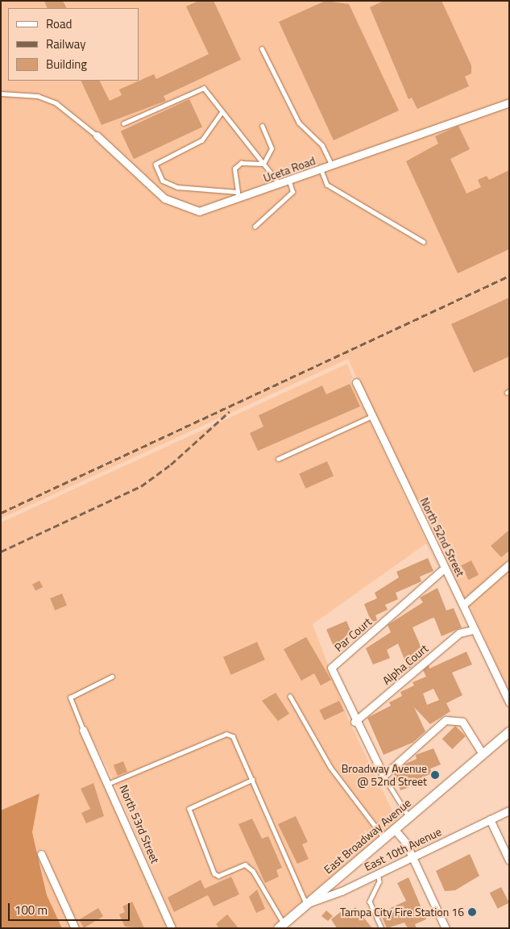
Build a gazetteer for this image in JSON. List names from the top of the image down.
{
  "streets": {
    "street": [
      "Uceta Road",
      "North 52nd Street",
      "Par Court",
      "Alpha Court",
      "North 53rd Street",
      "East Broadway Avenue",
      "East 10th Avenue"
    ]
  },
  "crossings": [
    ["North 52nd Street", "Par Court"],
    ["North 52nd Street", "Alpha Court"],
    ["Par Court", "Alpha Court"],
    ["East Broadway Avenue", "East 10th Avenue"]
  ],
  "places": ["Broadway Avenue @ 52nd Street", "Tampa City Fire Station 16"],
  "legend": ["Road", "Railway", "Building"],
  "scale_bar": "100 m"
}
